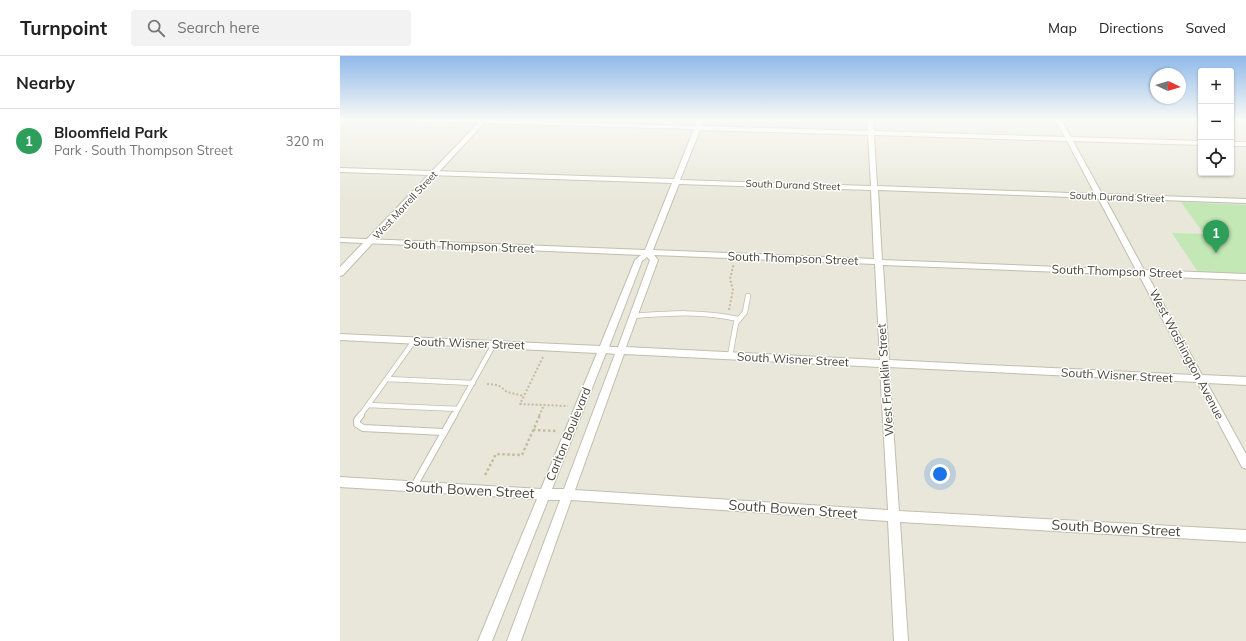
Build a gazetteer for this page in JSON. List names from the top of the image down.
{
  "streets": {
    "street": [
      "South Durand Street",
      "West Morrell Street",
      "South Thompson Street",
      "South Wisner Street",
      "West Washington Avenue",
      "West Franklin Street",
      "Carlton Boulevard",
      "South Bowen Street"
    ]
  },
  "crossings": [
    ["South Durand Street", "West Morrell Street"],
    ["South Durand Street", "West Washington Avenue"],
    ["South Durand Street", "West Franklin Street"],
    ["South Durand Street", "Carlton Boulevard"],
    ["West Morrell Street", "South Thompson Street"],
    ["South Thompson Street", "West Washington Avenue"],
    ["South Thompson Street", "West Franklin Street"],
    ["South Thompson Street", "Carlton Boulevard"],
    ["South Wisner Street", "West Washington Avenue"],
    ["South Wisner Street", "West Franklin Street"],
    ["South Wisner Street", "Carlton Boulevard"],
    ["West Franklin Street", "South Bowen Street"],
    ["Carlton Boulevard", "South Bowen Street"]
  ],
  "north": "right",
  "page": {
    "header": "Turnpoint",
    "search": "Search here",
    "nav": ["Map", "Directions", "Saved"],
    "heading": "Nearby",
    "map_buttons": ["+", "−"],
    "list": [
      {
        "mark": "1",
        "name": "Bloomfield Park",
        "note": "Park · South Thompson Street",
        "value": "320 m"
      }
    ],
    "pins": "1"
  }
}
